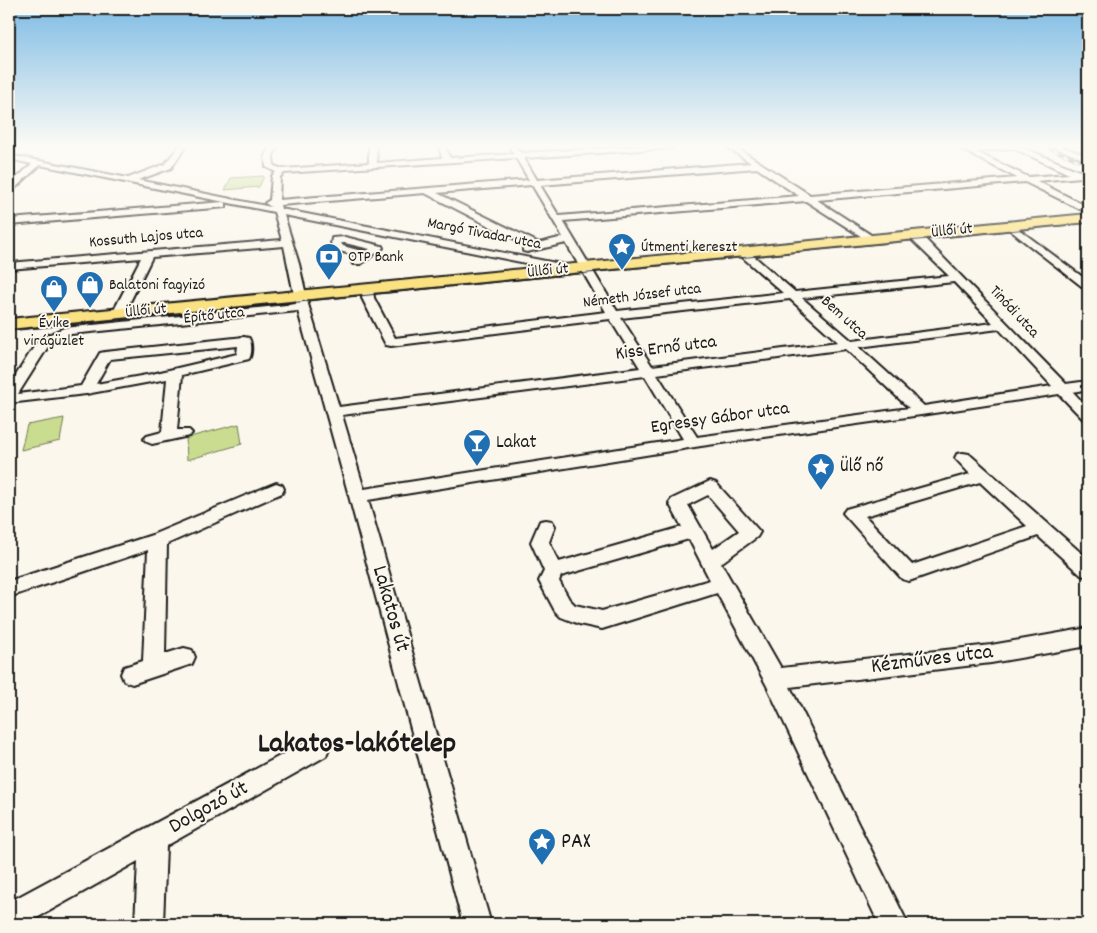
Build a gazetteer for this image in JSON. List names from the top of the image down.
{
  "streets": {
    "main road": ["Üllői út"],
    "street": [
      "Margó Tivadar utca",
      "Kossuth Lajos utca",
      "Németh József utca",
      "Tinódi utca",
      "Építő utca",
      "Bem utca",
      "Kiss Ernő utca",
      "Egressy Gábor utca",
      "Lakatos út",
      "Kézműves utca",
      "Dolgozó út"
    ]
  },
  "crossings": [
    ["Üllői út", "Margó Tivadar utca"],
    ["Üllői út", "Németh József utca"],
    ["Üllői út", "Tinódi utca"],
    ["Üllői út", "Építő utca"],
    ["Üllői út", "Bem utca"],
    ["Üllői út", "Lakatos út"],
    ["Németh József utca", "Tinódi utca"],
    ["Németh József utca", "Bem utca"],
    ["Tinódi utca", "Kiss Ernő utca"],
    ["Tinódi utca", "Egressy Gábor utca"],
    ["Építő utca", "Lakatos út"],
    ["Bem utca", "Kiss Ernő utca"],
    ["Bem utca", "Egressy Gábor utca"],
    ["Kiss Ernő utca", "Lakatos út"],
    ["Egressy Gábor utca", "Lakatos út"]
  ],
  "districts": ["Lakatos-lakótelep"],
  "places": {
    "place": ["Útmenti kereszt", "Ülő nő", "PAX"],
    "bank": ["OTP Bank"],
    "shop": ["Balatoni fagyizó", "Évike virágüzlet"],
    "bar": ["Lakat"]
  }
}
